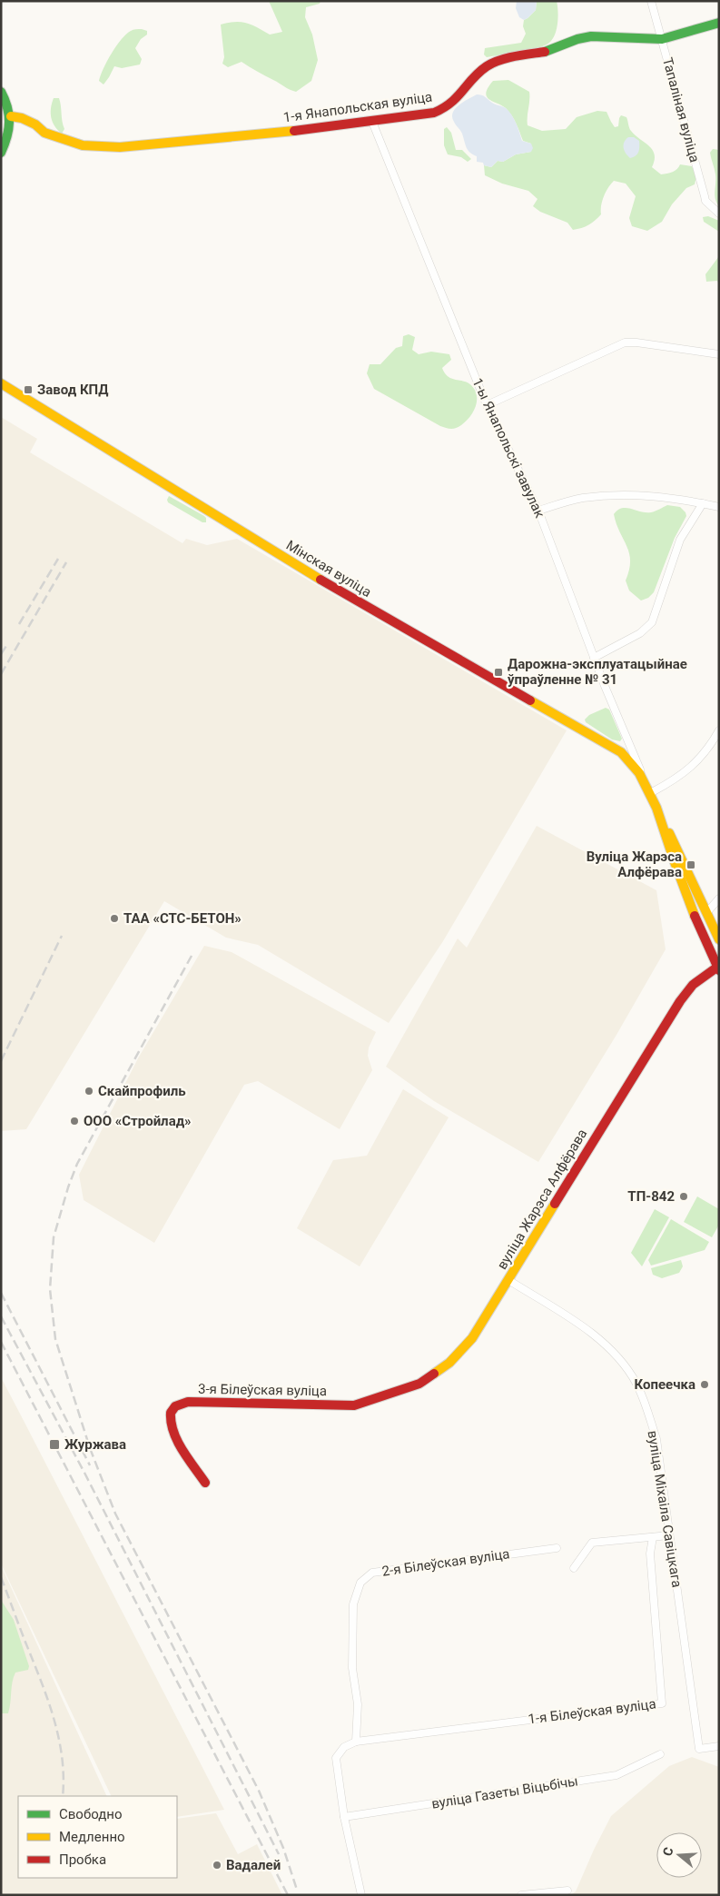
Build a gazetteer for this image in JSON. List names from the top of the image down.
{
  "streets": {
    "street": [
      "1-я Янапольская вуліца",
      "Тапаліная вуліца",
      "1-ы Янапольскі завулак",
      "Мінская вуліца",
      "вуліца Жарэса Алфёрава",
      "3-я Білеўская вуліца",
      "вуліца Міхаіла Савіцкага",
      "2-я Білеўская вуліца",
      "1-я Білеўская вуліца",
      "вуліца Газеты Віцьбічы"
    ]
  },
  "crossings": [
    ["1-я Янапольская вуліца", "Тапаліная вуліца"],
    ["1-я Янапольская вуліца", "1-ы Янапольскі завулак"],
    ["1-ы Янапольскі завулак", "Мінская вуліца"],
    ["вуліца Жарэса Алфёрава", "3-я Білеўская вуліца"],
    ["вуліца Жарэса Алфёрава", "вуліца Міхаіла Савіцкага"],
    ["2-я Білеўская вуліца", "1-я Білеўская вуліца"]
  ],
  "places": {
    "transit": [
      "Завод КПД",
      "Дарожна-эксплуатацыйнае ўпраўленне № 31",
      "Вуліца Жарэса Алфёрава",
      "Журжава"
    ],
    "other": [
      "ТАА «СТС-БЕТОН»",
      "Скайпрофиль",
      "ООО «Стройлад»",
      "ТП-842",
      "Копеечка",
      "Вадалей"
    ]
  },
  "legend": ["Свободно", "Медленно", "Пробка"],
  "north": "left"
}
